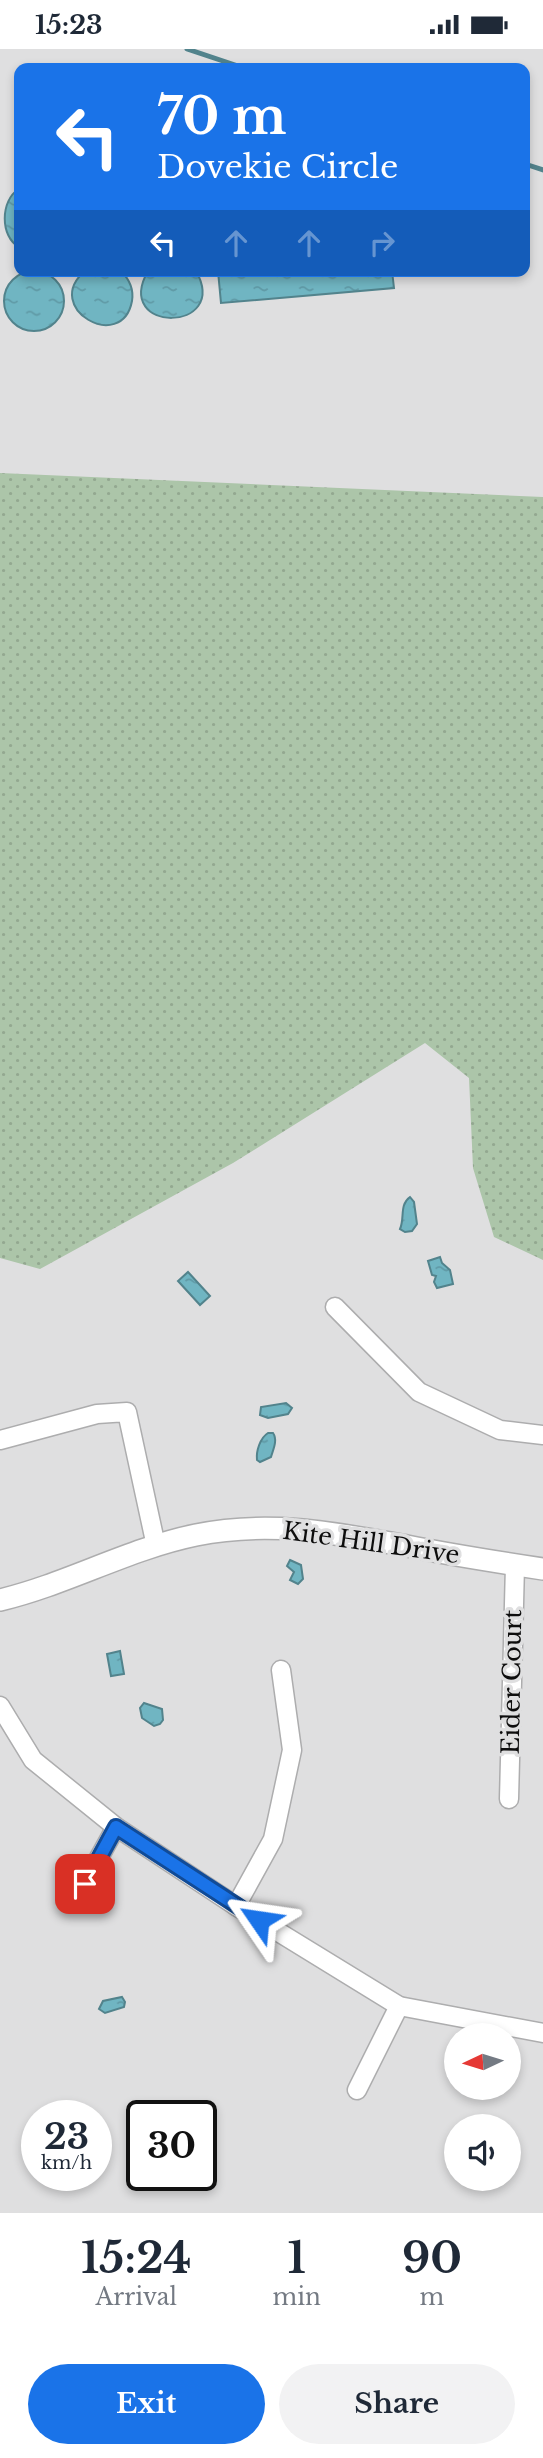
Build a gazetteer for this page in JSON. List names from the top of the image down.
{
  "streets": {
    "street": ["Kite Hill Drive", "Eider Court"]
  },
  "crossings": [
    ["Kite Hill Drive", "Eider Court"]
  ],
  "north": "left",
  "page": {
    "status": "15:23",
    "turn": ["70 m", "Dovekie Circle"],
    "speed": "23 km/h",
    "limit": "30",
    "eta": [
      "15:24",
      "Arrival",
      "1",
      "min",
      "90",
      "m"
    ],
    "buttons": ["Exit", "Share"]
  }
}
